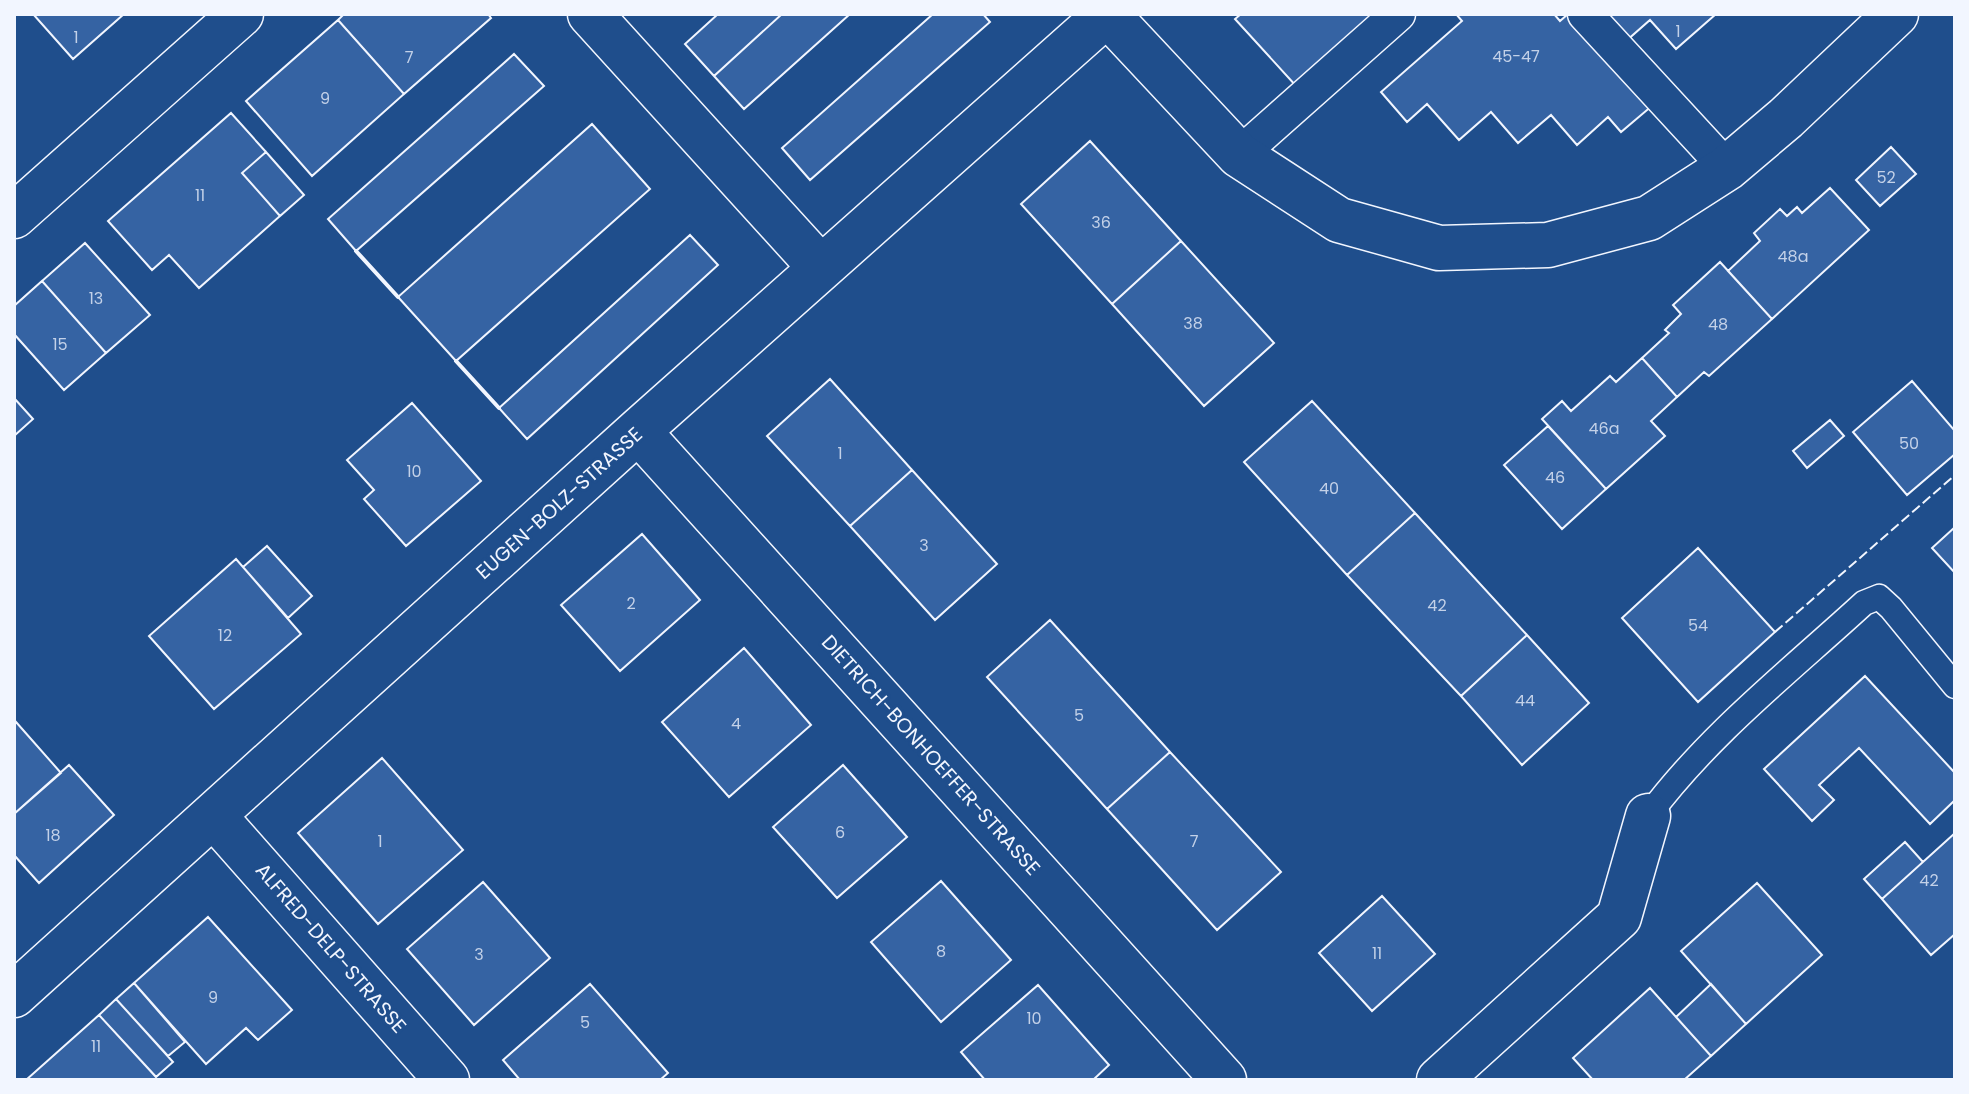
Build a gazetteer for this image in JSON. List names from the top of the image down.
{
  "streets": {
    "street": ["EUGEN-BOLZ-STRASSE", "DIETRICH-BONHOEFFER-STRASSE", "ALFRED-DELP-STRASSE"]
  },
  "crossings": [
    ["EUGEN-BOLZ-STRASSE", "DIETRICH-BONHOEFFER-STRASSE"],
    ["EUGEN-BOLZ-STRASSE", "ALFRED-DELP-STRASSE"]
  ],
  "house_numbers": [
    "1",
    "1",
    "45-47",
    "7",
    "9",
    "52",
    "11",
    "36",
    "48a",
    "13",
    "38",
    "48",
    "15",
    "46a",
    "50",
    "1",
    "10",
    "46",
    "40",
    "3",
    "2",
    "42",
    "54",
    "12",
    "44",
    "5",
    "4",
    "6",
    "18",
    "1",
    "7",
    "42",
    "8",
    "11",
    "3",
    "9",
    "10",
    "5",
    "11"
  ]
}
